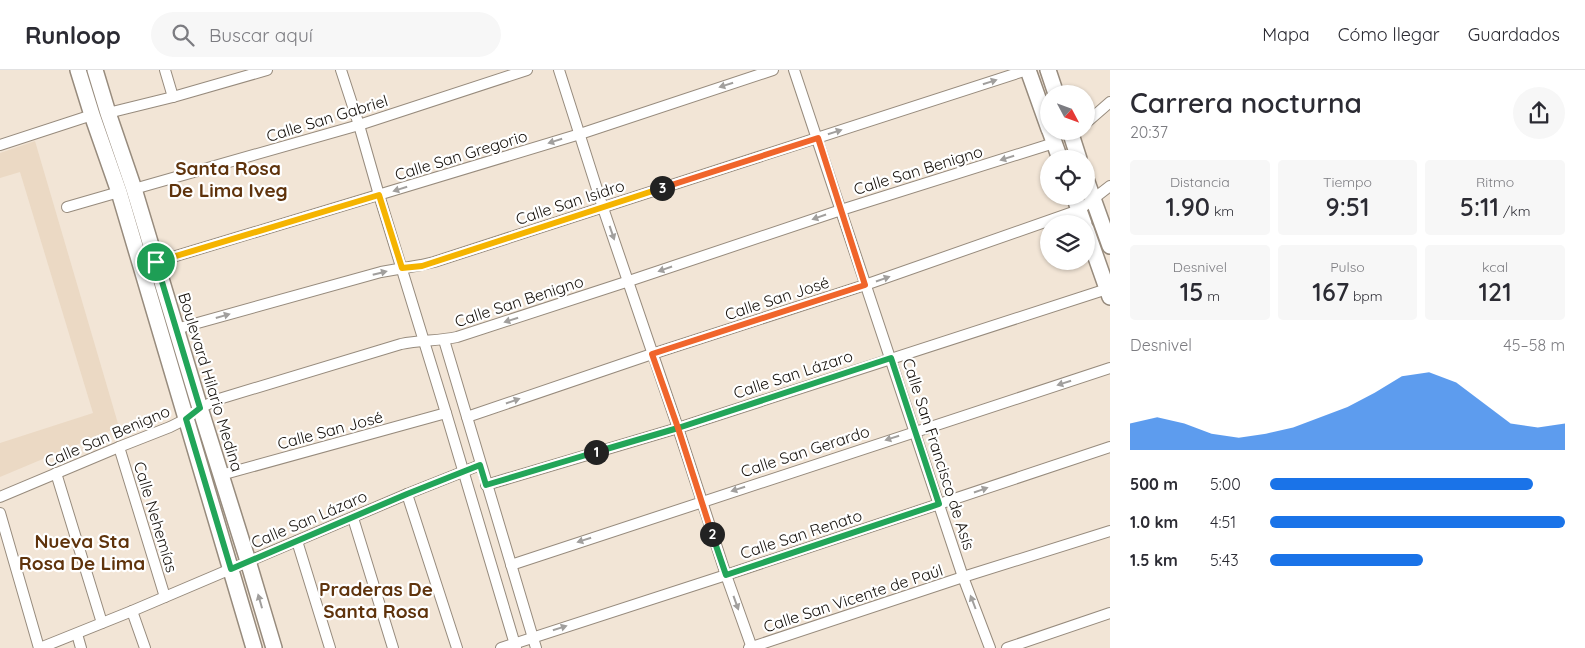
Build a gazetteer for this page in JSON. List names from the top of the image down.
{
  "streets": {
    "main road": ["Boulevard Hilario Medina"],
    "street": [
      "Calle San Gabriel",
      "Calle San Gregorio",
      "Calle San Benigno",
      "Calle San Isidro",
      "Calle San José",
      "Calle San Lázaro",
      "Calle San Gerardo",
      "Calle San Francisco de Asís",
      "Calle Nehemías",
      "Calle San Renato",
      "Calle San Vicente de Paúl"
    ]
  },
  "crossings": [
    ["Calle San Gabriel", "Boulevard Hilario Medina"],
    ["Calle San Gregorio", "Boulevard Hilario Medina"],
    ["Calle San Benigno", "Boulevard Hilario Medina"],
    ["Calle San Benigno", "Calle San Francisco de Asís"],
    ["Calle San Benigno", "Calle Nehemías"],
    ["Calle San Isidro", "Boulevard Hilario Medina"],
    ["Calle San Isidro", "Calle San Francisco de Asís"],
    ["Calle San José", "Boulevard Hilario Medina"],
    ["Calle San José", "Calle San Francisco de Asís"],
    ["Calle San Lázaro", "Boulevard Hilario Medina"],
    ["Calle San Lázaro", "Calle San Francisco de Asís"],
    ["Calle San Lázaro", "Calle Nehemías"],
    ["Calle San Gerardo", "Calle San Francisco de Asís"],
    ["Calle San Francisco de Asís", "Calle San Renato"],
    ["Calle San Francisco de Asís", "Calle San Vicente de Paúl"]
  ],
  "one_way": [
    "Calle San Gregorio",
    "Calle San Benigno",
    "Calle San Isidro",
    "Calle San José",
    "Calle San Gerardo",
    "Calle San Renato"
  ],
  "districts": ["Santa Rosa De Lima Iveg", "Nueva Sta Rosa De Lima", "Praderas De Santa Rosa"],
  "north": "bottom right",
  "page": {
    "header": "Runloop",
    "search": "Buscar aquí",
    "nav": ["Mapa", "Cómo llegar", "Guardados"],
    "heading": ["Carrera nocturna", "20:37"],
    "stats": [
      ["Distancia", "1.90 km"],
      ["Tiempo", "9:51"],
      ["Ritmo", "5:11 /km"],
      ["Desnivel", "15 m"],
      ["Pulso", "167 bpm"],
      ["kcal", "121"]
    ],
    "pins": ["3", "1", "2"],
    "chart": ["Desnivel", "45–58 m"],
    "list": [
      {
        "name": "500 m",
        "note": "5:00"
      },
      {
        "name": "1.0 km",
        "note": "4:51"
      },
      {
        "name": "1.5 km",
        "note": "5:43"
      }
    ]
  }
}
